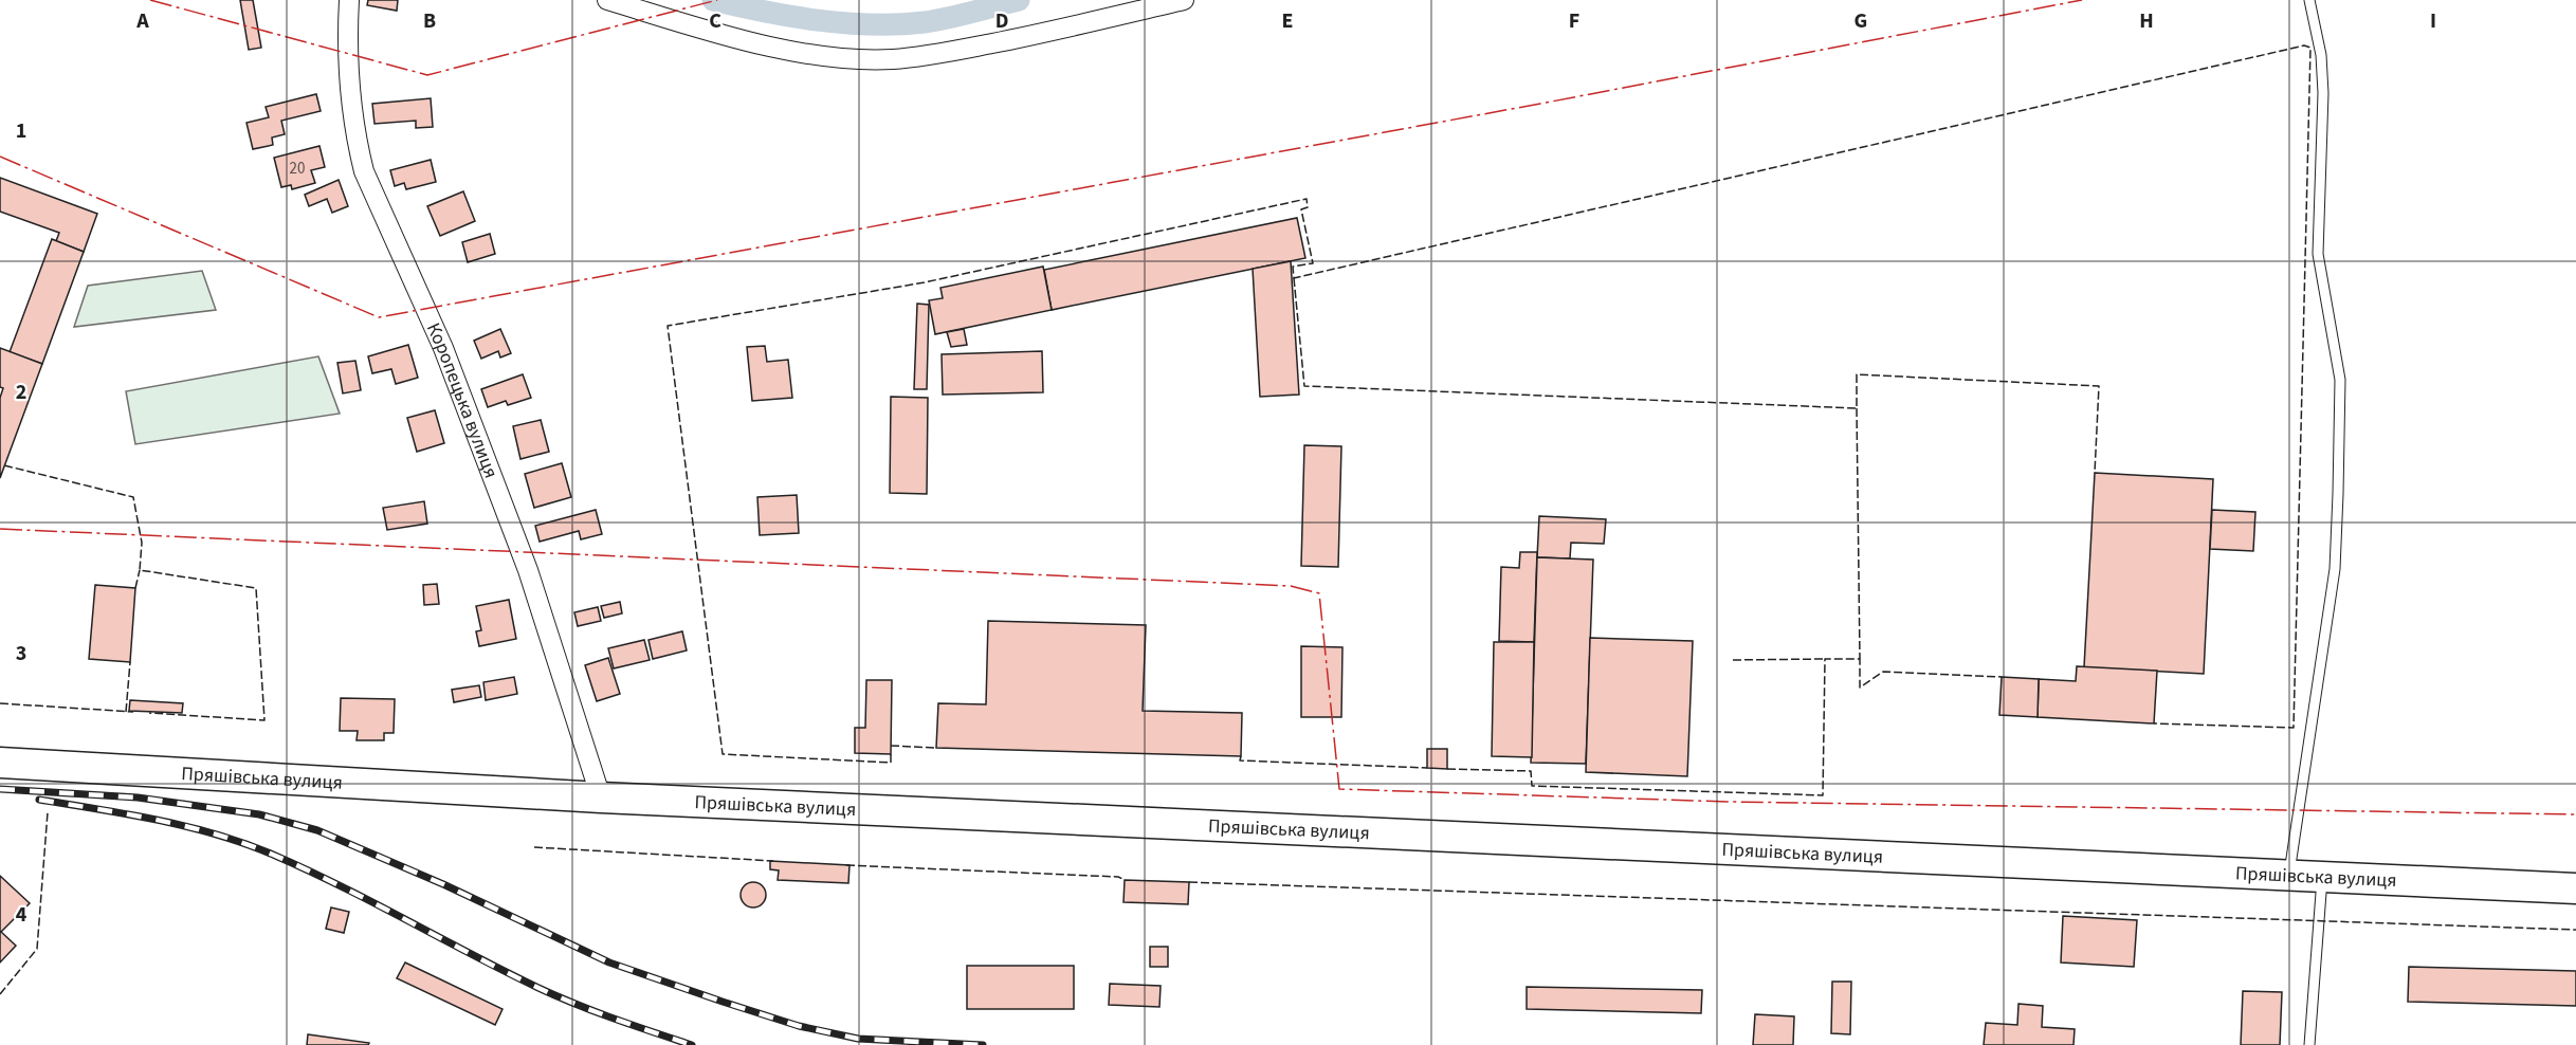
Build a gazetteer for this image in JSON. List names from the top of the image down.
{
  "streets": {
    "main road": ["Пряшівська вулиця"],
    "street": ["Коропецька вулиця"]
  },
  "crossings": [
    ["Коропецька вулиця", "Пряшівська вулиця"]
  ],
  "house_numbers": ["20"],
  "grid": {
    "columns": [
      "A",
      "B",
      "C",
      "D",
      "E",
      "F",
      "G",
      "H",
      "I"
    ],
    "rows": [
      "1",
      "2",
      "3",
      "4"
    ]
  }
}
